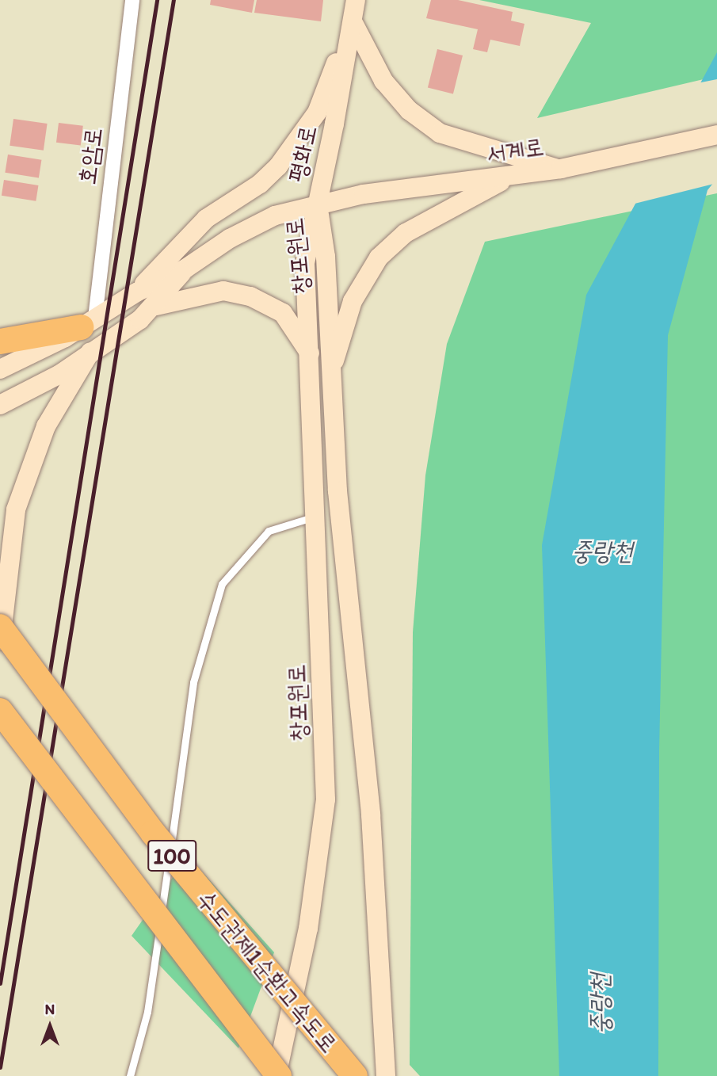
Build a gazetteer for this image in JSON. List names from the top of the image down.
{
  "streets": {
    "highway": ["100", "수도권제1순환고속도로"],
    "main road": ["서계로", "평화로", "창포원로"],
    "street": ["호암로"]
  },
  "crossings": [
    ["서계로", "평화로"],
    ["서계로", "창포원로"],
    ["평화로", "호암로"],
    ["평화로", "창포원로"],
    ["평화로", "수도권제1순환고속도로"],
    ["창포원로", "수도권제1순환고속도로"]
  ],
  "water": ["중랑천"],
  "north": "top"
}
